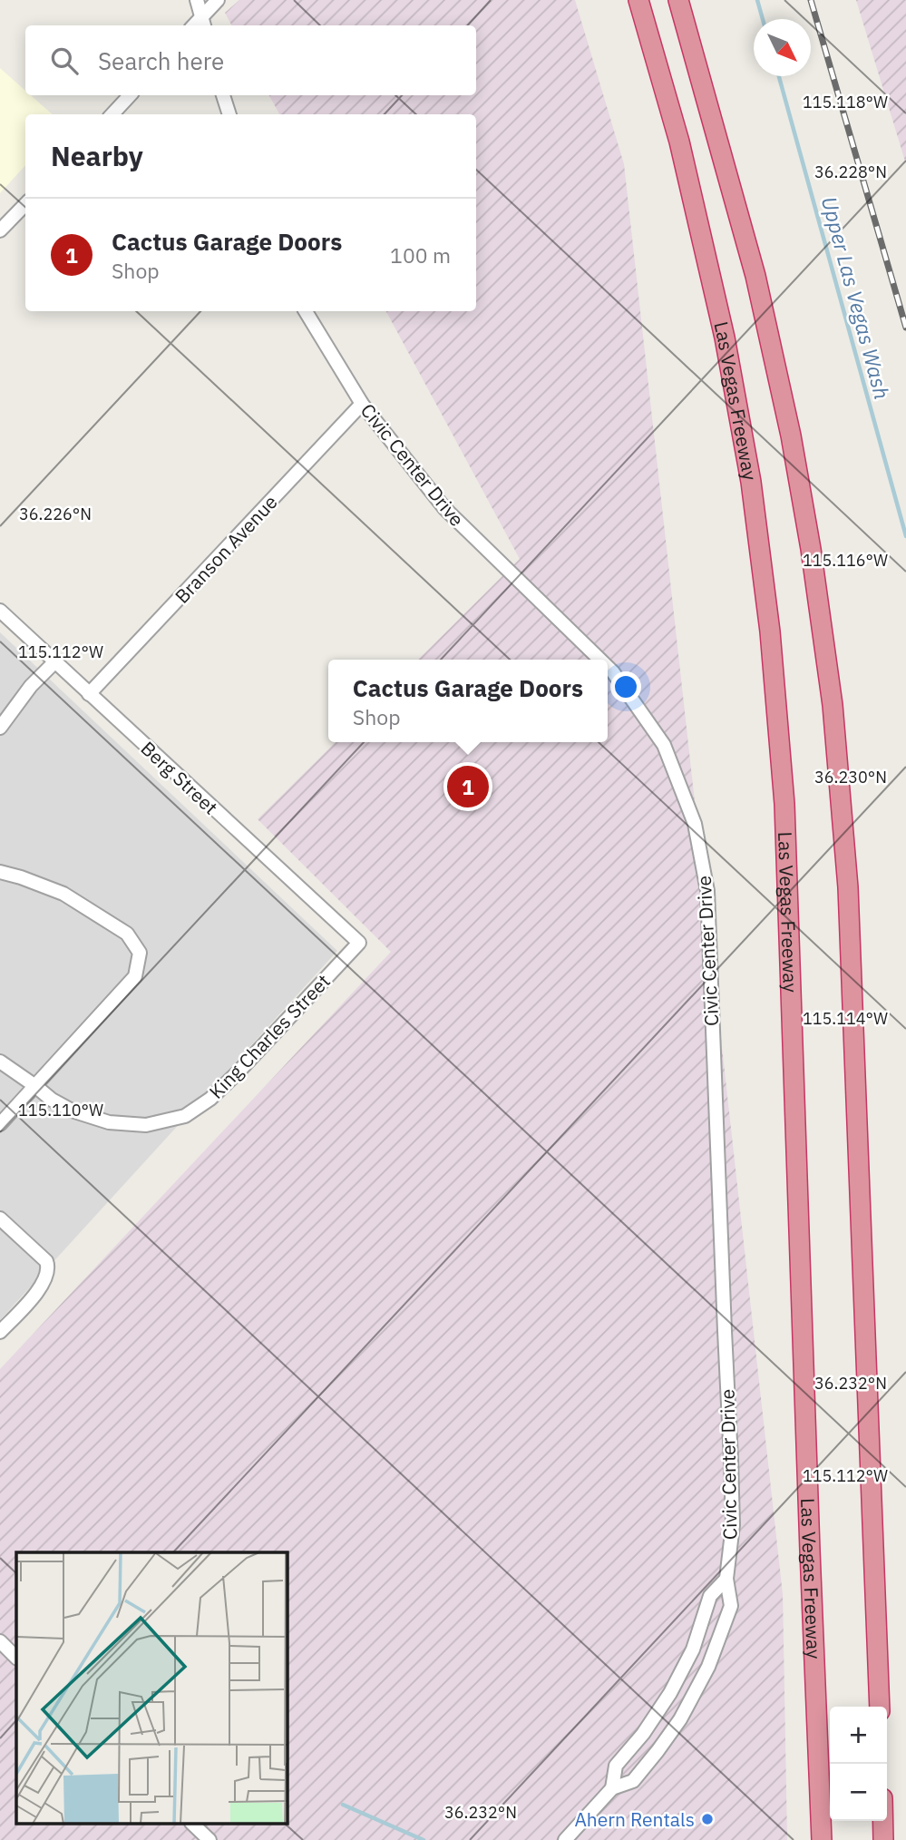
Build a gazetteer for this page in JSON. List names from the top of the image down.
{
  "streets": {
    "highway": ["Las Vegas Freeway"],
    "street": [
      "Civic Center Drive",
      "Branson Avenue",
      "Berg Street",
      "King Charles Street"
    ]
  },
  "crossings": [
    ["Civic Center Drive", "Branson Avenue"],
    ["Branson Avenue", "Berg Street"],
    ["Berg Street", "King Charles Street"]
  ],
  "water": ["Upper Las Vegas Wash"],
  "places": ["Ahern Rentals"],
  "north": "bottom right",
  "page": {
    "search": "Search here",
    "heading": "Nearby",
    "list": [
      {
        "mark": "1",
        "name": "Cactus Garage Doors",
        "note": "Shop",
        "value": "100 m"
      }
    ],
    "popup": ["Cactus Garage Doors", "Shop"],
    "pins": "1",
    "map_buttons": ["+", "−"]
  },
  "coordinates": [
    "115.118°W",
    "36.228°N",
    "36.226°N",
    "115.116°W",
    "115.112°W",
    "36.230°N",
    "115.114°W",
    "115.110°W",
    "36.232°N"
  ]
}
